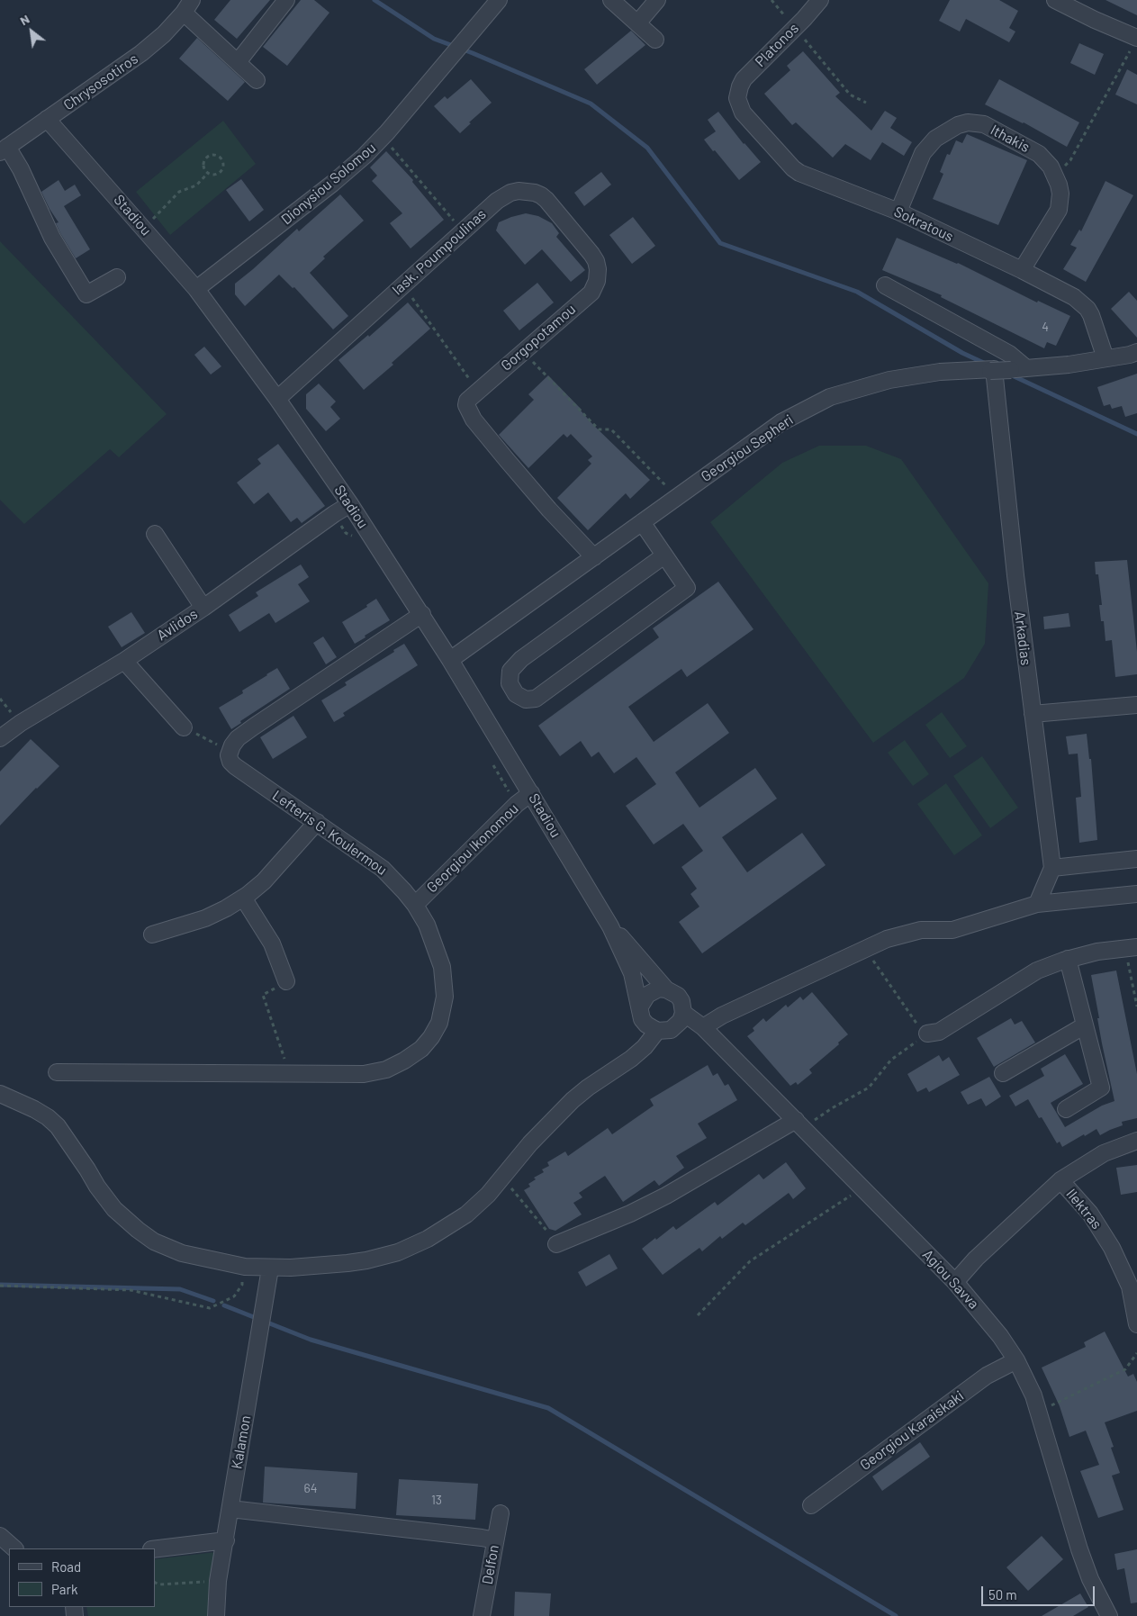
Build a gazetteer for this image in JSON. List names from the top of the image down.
{
  "streets": {
    "street": [
      "Platonos",
      "Chrysosotiros",
      "Ithakis",
      "Dionysiou Solomou",
      "Stadiou",
      "Sokratous",
      "lask. Poumpoulinas",
      "Gorgopotamou",
      "Georgiou Sepheri",
      "Avlidos",
      "Arkadias",
      "Lefteris G. Koulermou",
      "Georgiou Ikonomou",
      "Ilektras",
      "Agiou Savva",
      "Georgiou Karaiskaki",
      "Kalamon",
      "Delfon"
    ]
  },
  "crossings": [
    ["Platonos", "Sokratous"],
    ["Chrysosotiros", "Stadiou"],
    ["Ithakis", "Sokratous"],
    ["Dionysiou Solomou", "Stadiou"],
    ["Stadiou", "lask. Poumpoulinas"],
    ["Stadiou", "Georgiou Sepheri"],
    ["Stadiou", "Avlidos"],
    ["Stadiou", "Georgiou Ikonomou"],
    ["Stadiou", "Agiou Savva"],
    ["Sokratous", "Georgiou Sepheri"],
    ["lask. Poumpoulinas", "Gorgopotamou"],
    ["Georgiou Sepheri", "Arkadias"],
    ["Lefteris G. Koulermou", "Georgiou Ikonomou"],
    ["Ilektras", "Agiou Savva"],
    ["Agiou Savva", "Georgiou Karaiskaki"]
  ],
  "house_numbers": ["4", "64", "13"],
  "legend": ["Road", "Park"],
  "scale_bar": "50 m",
  "north": "top left"
}
